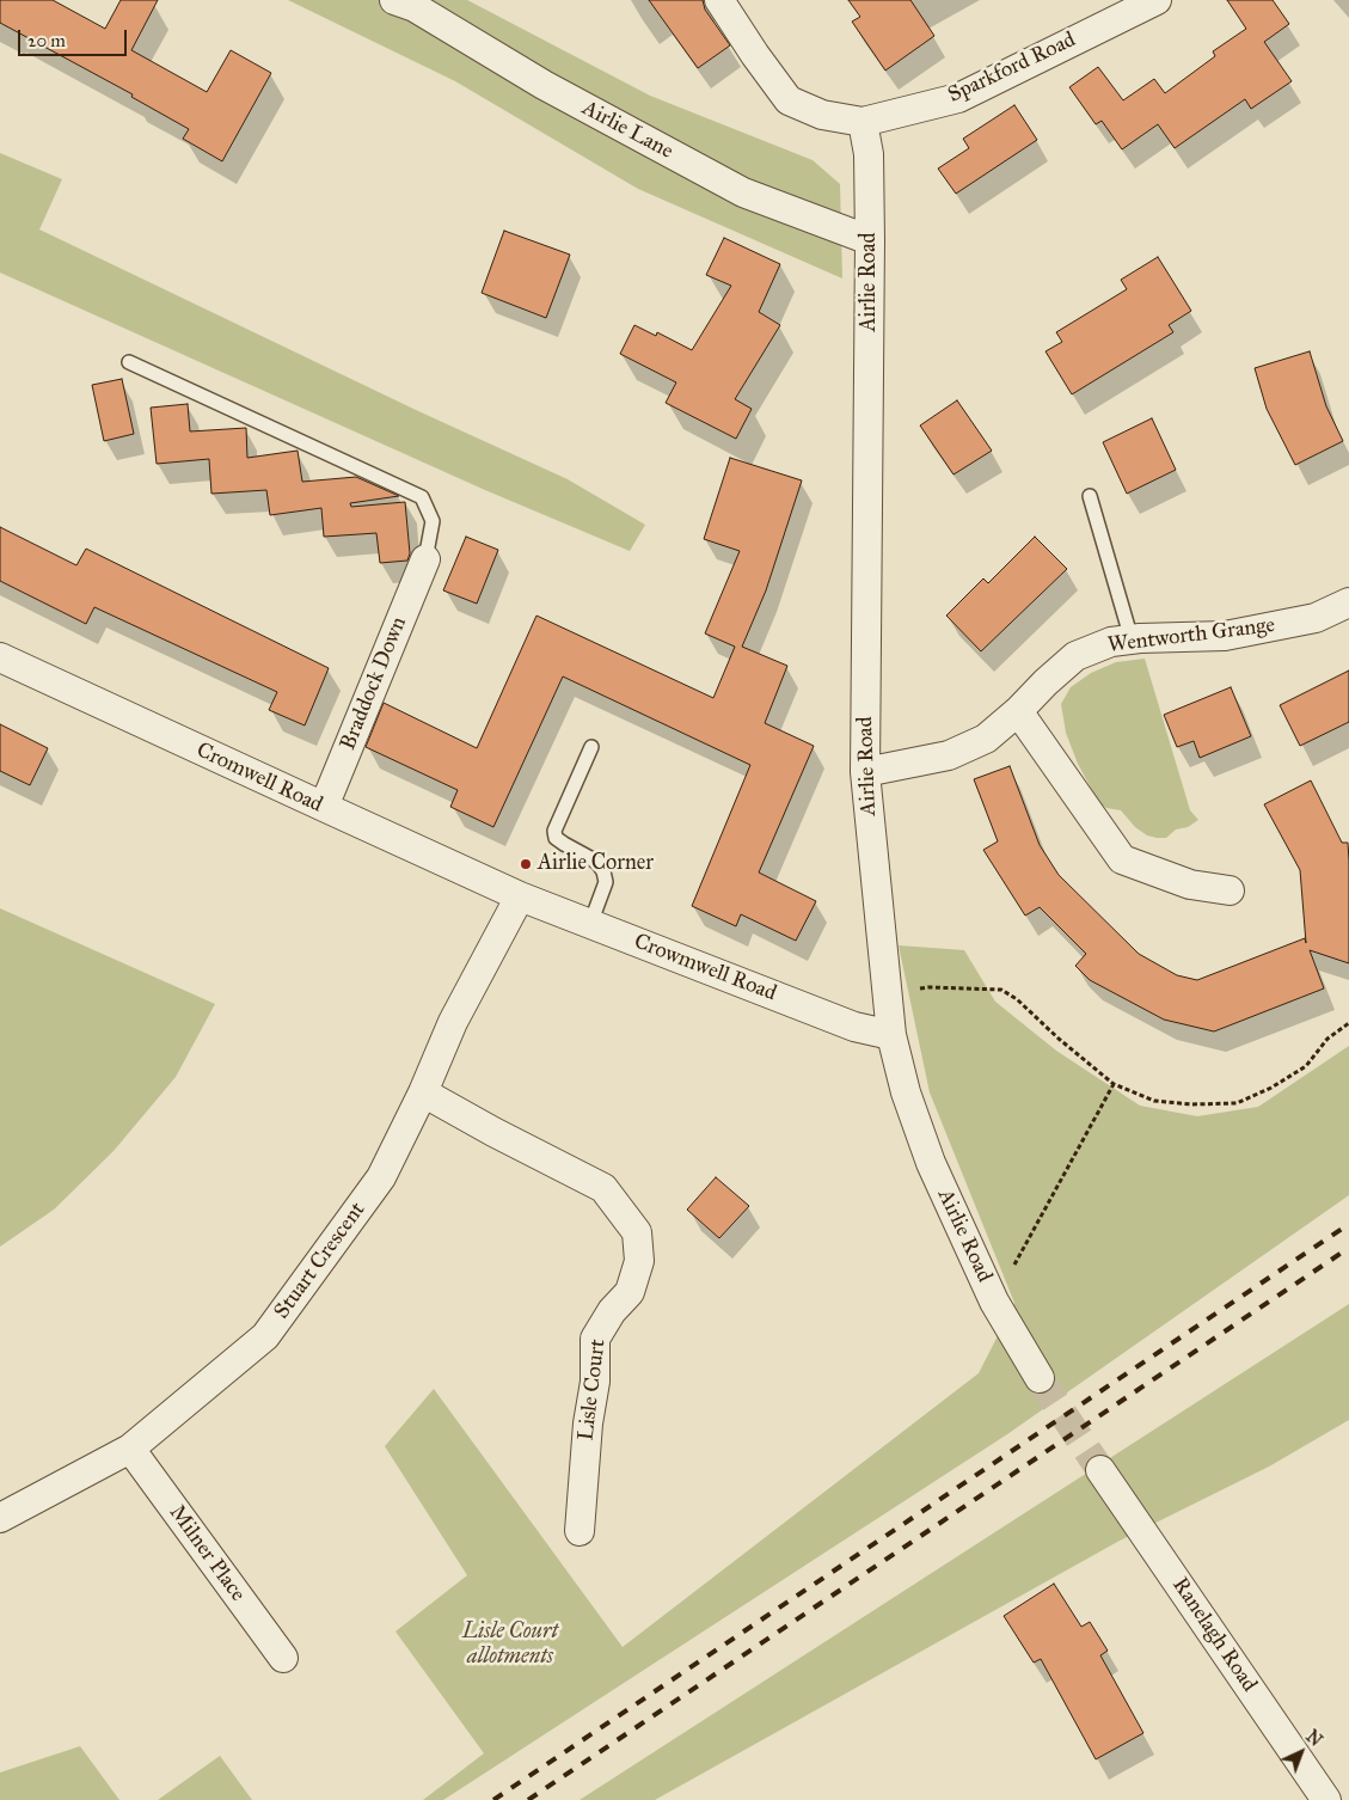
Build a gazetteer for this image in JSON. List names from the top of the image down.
{
  "streets": {
    "street": [
      "Sparkford Road",
      "Airlie Lane",
      "Airlie Road",
      "Wentworth Grange",
      "Braddock Down",
      "Cromwell Road",
      "Crowmwell Road",
      "Stuart Crescent",
      "Lisle Court",
      "Milner Place",
      "Ranelagh Road"
    ]
  },
  "crossings": [
    ["Sparkford Road", "Airlie Road"],
    ["Airlie Lane", "Airlie Road"],
    ["Airlie Road", "Wentworth Grange"],
    ["Airlie Road", "Crowmwell Road"],
    ["Braddock Down", "Cromwell Road"],
    ["Cromwell Road", "Crowmwell Road"],
    ["Cromwell Road", "Stuart Crescent"],
    ["Crowmwell Road", "Stuart Crescent"],
    ["Stuart Crescent", "Lisle Court"],
    ["Stuart Crescent", "Milner Place"]
  ],
  "parks": ["Lisle Court allotments"],
  "places": ["Airlie Corner"],
  "scale_bar": "20 m",
  "north": "top right"
}
